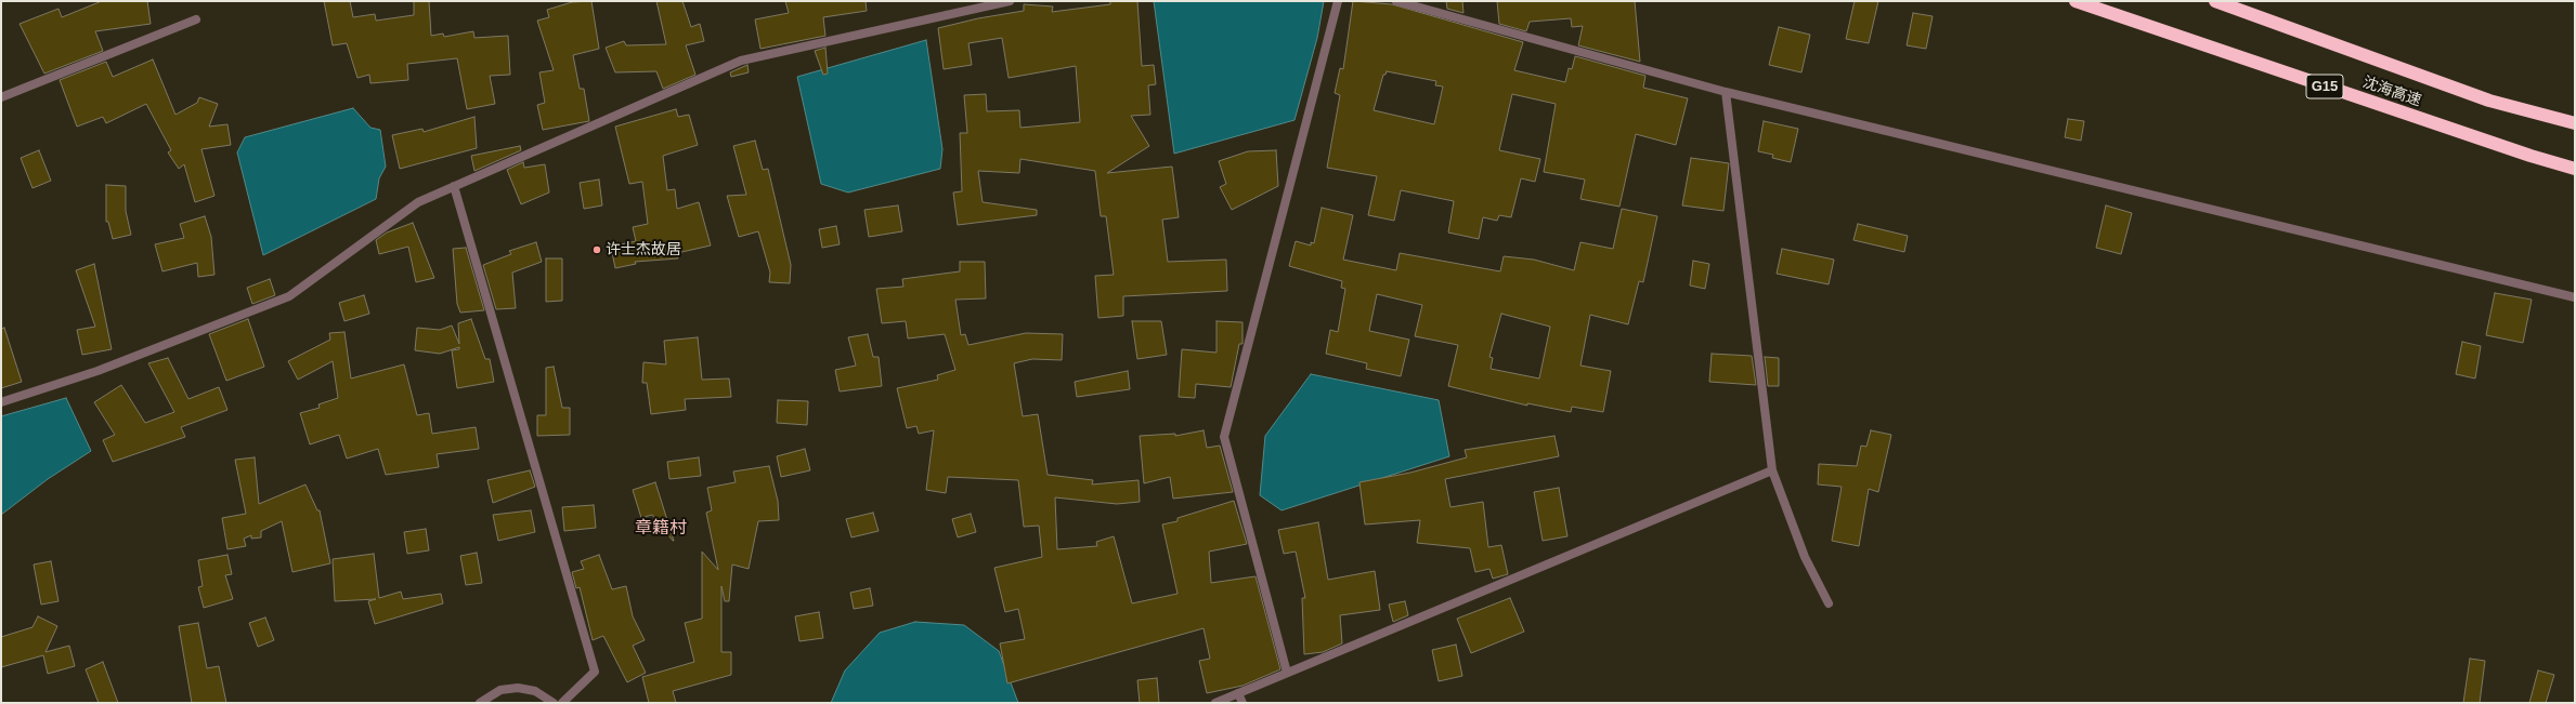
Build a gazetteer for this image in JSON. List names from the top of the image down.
{
  "streets": {
    "highway": ["G15", "沈海高速"]
  },
  "districts": ["章籍村"],
  "places": ["许士杰故居"]
}
